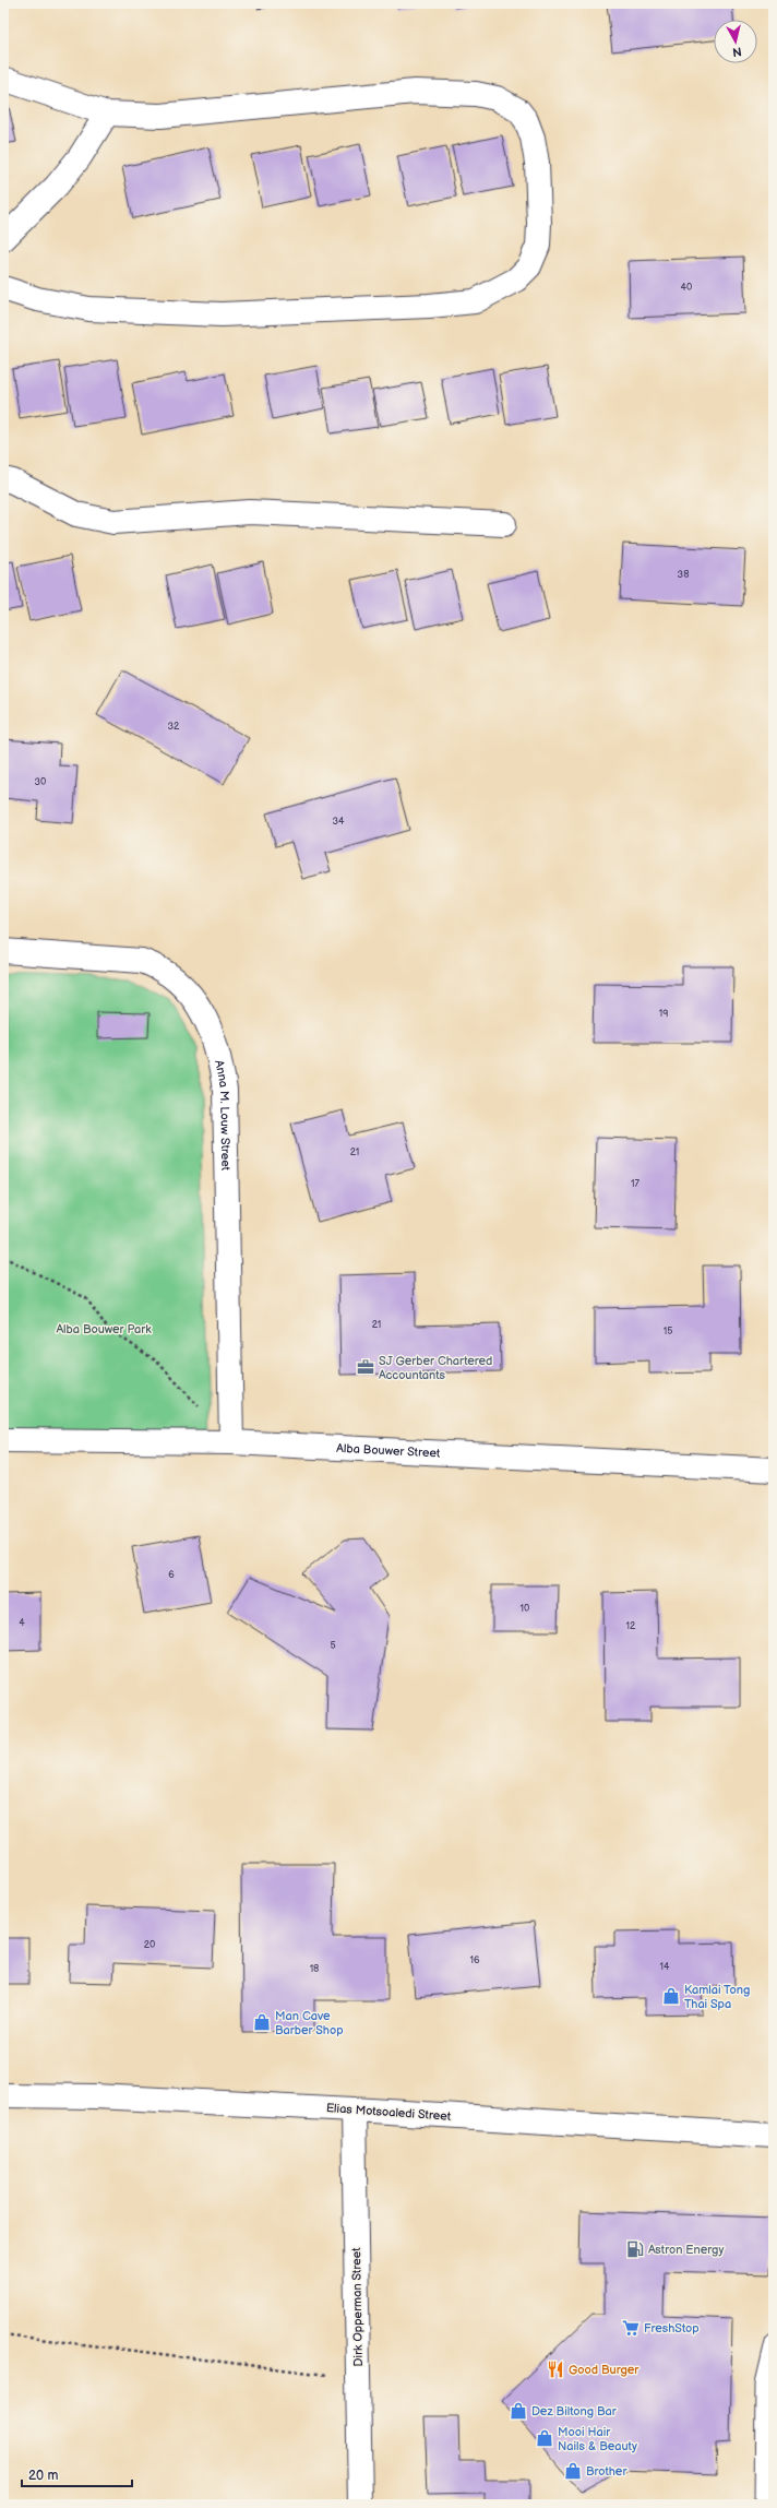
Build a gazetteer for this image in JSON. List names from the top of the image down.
{
  "streets": {
    "street": [
      "Anna M. Louw Street",
      "Alba Bouwer Street",
      "Elias Motsoaledi Street",
      "Dirk Opperman Street"
    ]
  },
  "crossings": [
    ["Anna M. Louw Street", "Alba Bouwer Street"],
    ["Elias Motsoaledi Street", "Dirk Opperman Street"]
  ],
  "parks": ["Alba Bouwer Park"],
  "places": {
    "office": ["SJ Gerber Chartered Accountants"],
    "shop": [
      "Kamlai Tong Thai Spa",
      "Man Cave Barber Shop",
      "Dez Biltong Bar",
      "Mooi Hair Nails & Beauty",
      "Brother"
    ],
    "fuel station": ["Astron Energy"],
    "supermarket": ["FreshStop"],
    "restaurant": ["Good Burger"]
  },
  "house_numbers": [
    "40",
    "38",
    "32",
    "30",
    "34",
    "19",
    "21",
    "17",
    "21",
    "15",
    "6",
    "10",
    "4",
    "12",
    "5",
    "20",
    "16",
    "14",
    "18"
  ],
  "scale_bar": "20 m",
  "north": "bottom"
}
